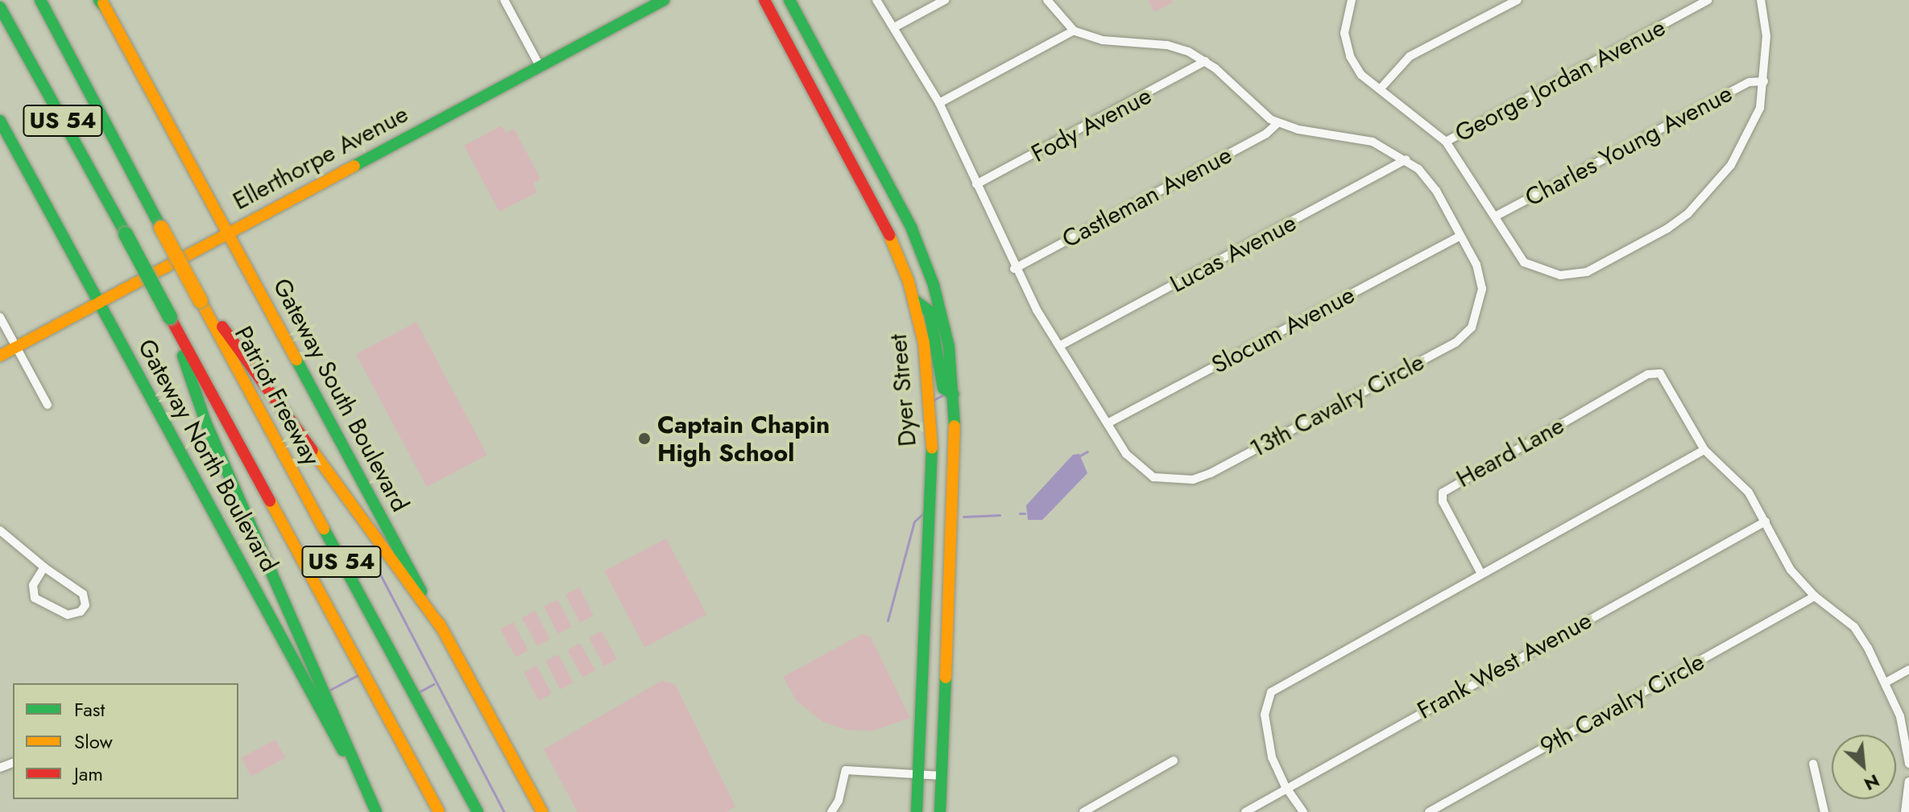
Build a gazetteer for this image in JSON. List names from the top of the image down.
{
  "streets": {
    "main road": [
      "US 54",
      "Ellerthorpe Avenue",
      "Dyer Street",
      "Gateway South Boulevard",
      "Patriot Freeway",
      "Gateway North Boulevard"
    ],
    "street": [
      "George Jordan Avenue",
      "Fody Avenue",
      "Charles Young Avenue",
      "Castleman Avenue",
      "Lucas Avenue",
      "Slocum Avenue",
      "13th Cavalry Circle",
      "Heard Lane",
      "Frank West Avenue",
      "9th Cavalry Circle"
    ]
  },
  "crossings": [
    ["Fody Avenue", "13th Cavalry Circle"],
    ["Ellerthorpe Avenue", "Gateway South Boulevard"],
    ["Ellerthorpe Avenue", "Gateway North Boulevard"],
    ["Castleman Avenue", "13th Cavalry Circle"],
    ["Lucas Avenue", "13th Cavalry Circle"],
    ["Slocum Avenue", "13th Cavalry Circle"]
  ],
  "places": ["Captain Chapin High School"],
  "legend": ["Fast", "Slow", "Jam"],
  "north": "bottom right"
}
